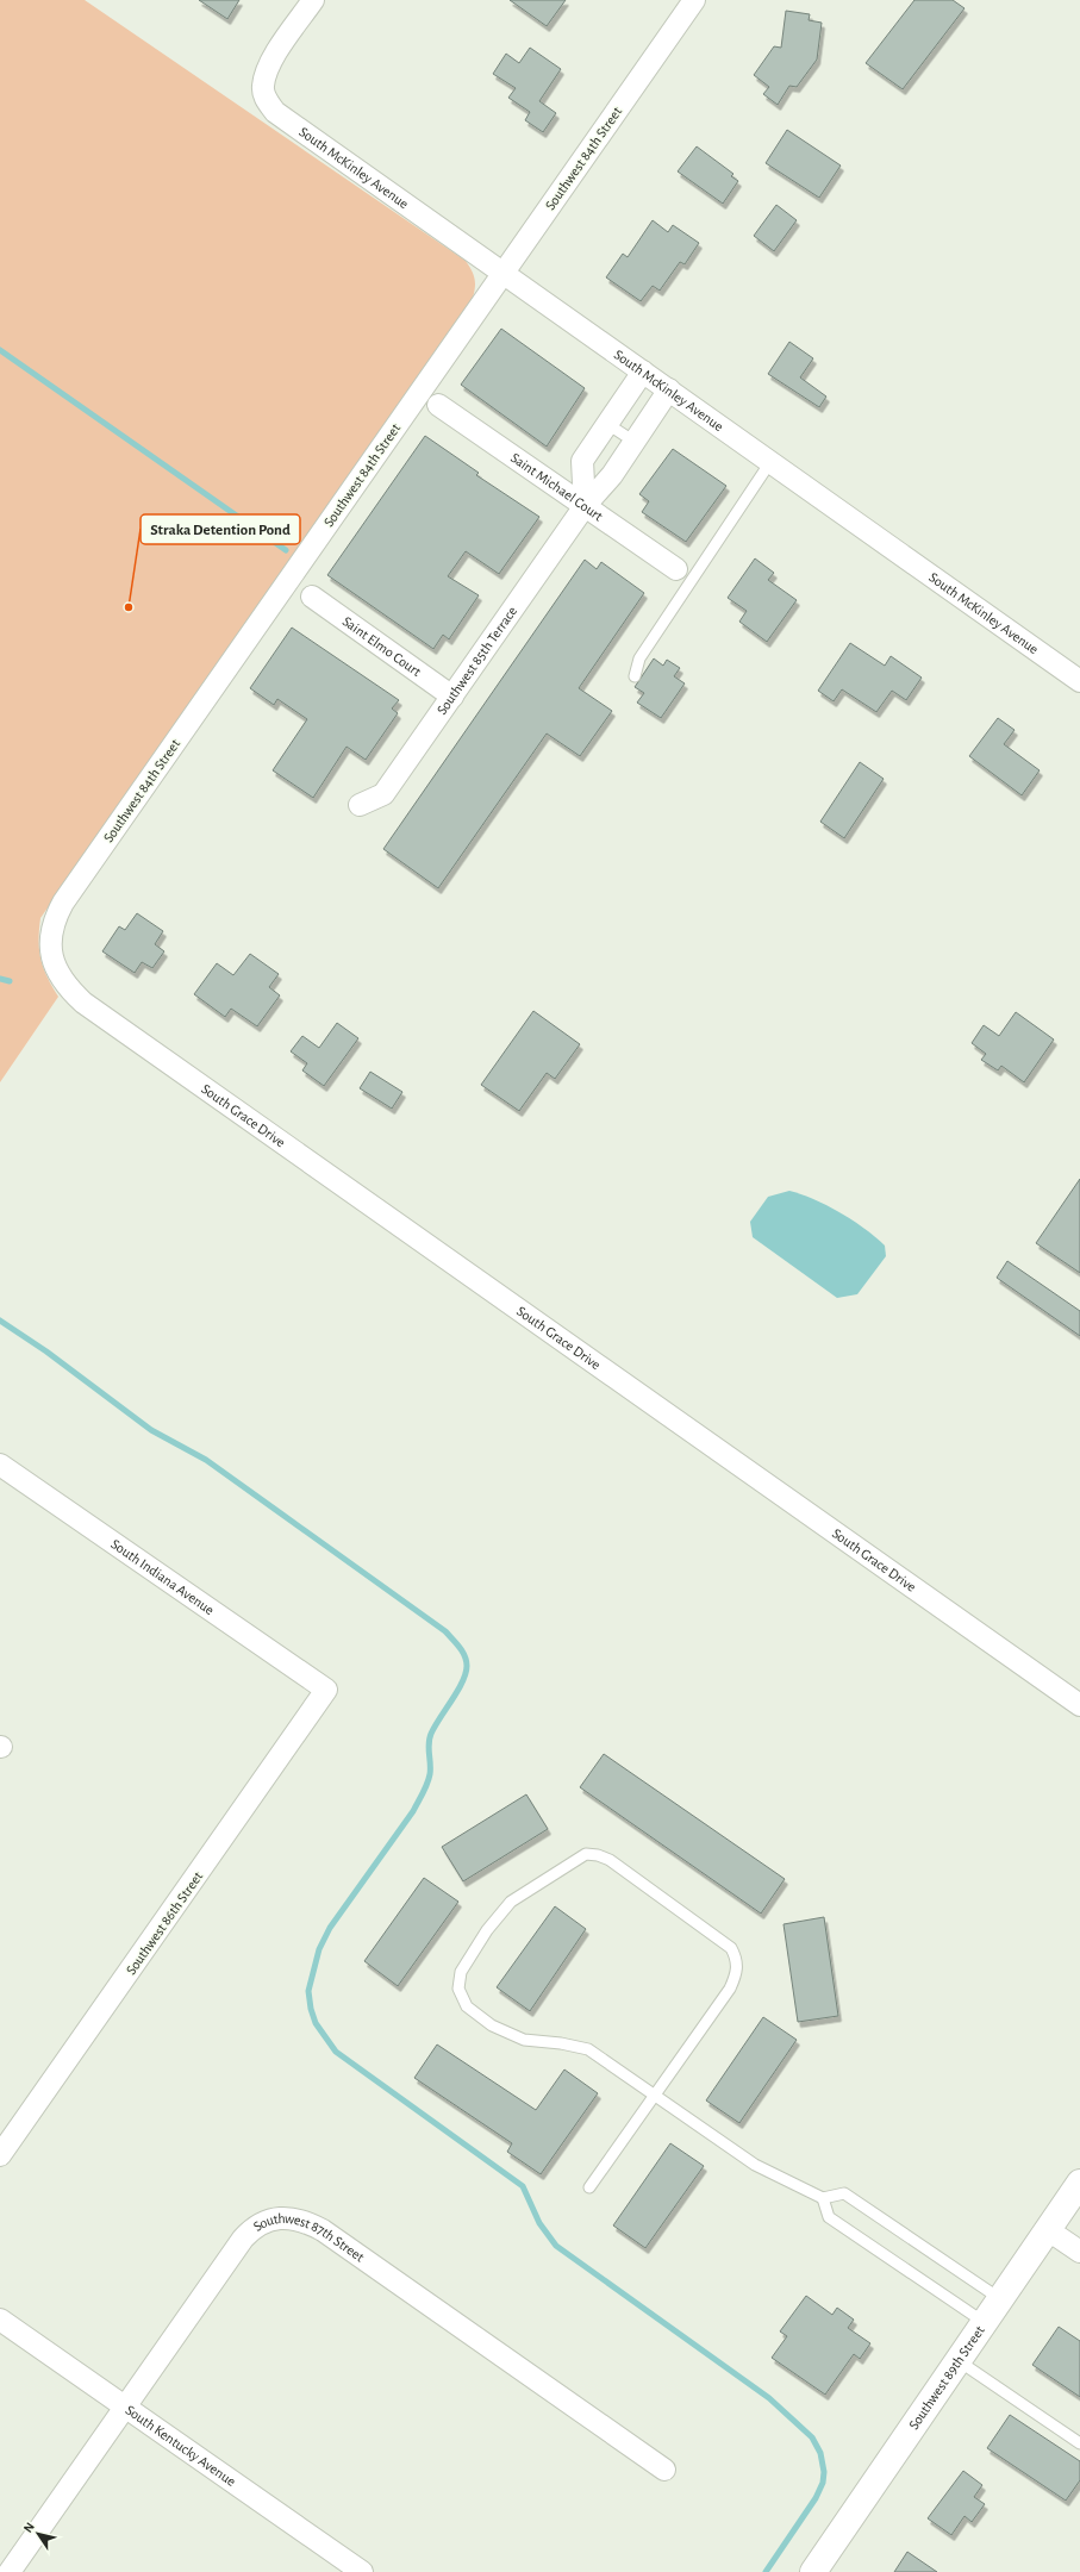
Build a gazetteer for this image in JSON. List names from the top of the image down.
{
  "streets": {
    "main road": ["Southwest 89th Street"],
    "street": [
      "Southwest 84th Street",
      "South McKinley Avenue",
      "Saint Michael Court",
      "Saint Elmo Court",
      "Southwest 85th Terrace",
      "South Grace Drive",
      "South Indiana Avenue",
      "Southwest 86th Street",
      "Southwest 87th Street",
      "South Kentucky Avenue"
    ]
  },
  "crossings": [
    ["Southwest 84th Street", "South McKinley Avenue"],
    ["Southwest 84th Street", "South Grace Drive"],
    ["South McKinley Avenue", "Southwest 85th Terrace"],
    ["Saint Michael Court", "Southwest 85th Terrace"],
    ["Saint Elmo Court", "Southwest 85th Terrace"],
    ["South Indiana Avenue", "Southwest 86th Street"],
    ["Southwest 87th Street", "South Kentucky Avenue"]
  ],
  "places": ["Straka Detention Pond"],
  "north": "top left"
}
